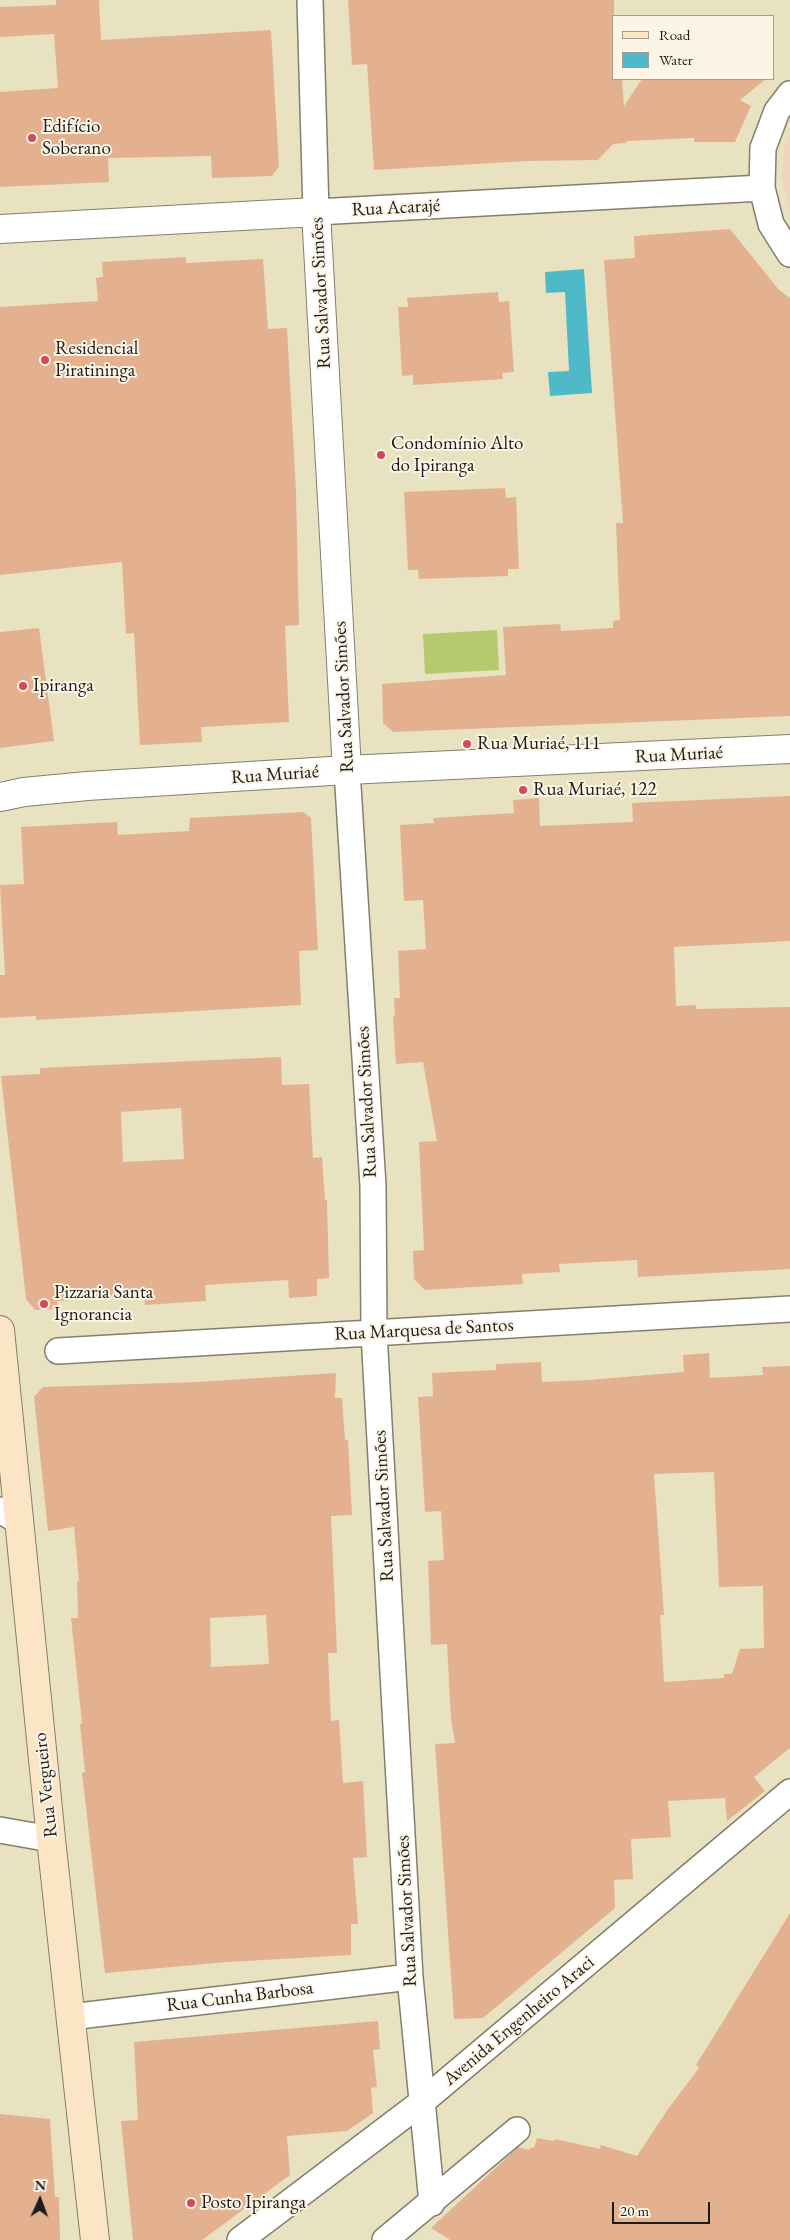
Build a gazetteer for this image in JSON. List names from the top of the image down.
{
  "streets": {
    "main road": ["Rua Vergueiro"],
    "street": [
      "Rua Acarajé",
      "Rua Salvador Simões",
      "Rua Muriaé",
      "Rua Marquesa de Santos",
      "Rua Cunha Barbosa",
      "Avenida Engenheiro Araci"
    ]
  },
  "crossings": [
    ["Rua Acarajé", "Rua Salvador Simões"],
    ["Rua Salvador Simões", "Rua Muriaé"],
    ["Rua Salvador Simões", "Rua Marquesa de Santos"],
    ["Rua Salvador Simões", "Rua Cunha Barbosa"],
    ["Rua Salvador Simões", "Avenida Engenheiro Araci"],
    ["Rua Vergueiro", "Rua Cunha Barbosa"]
  ],
  "places": [
    "Edifício Soberano",
    "Residencial Piratininga",
    "Condomínio Alto do Ipiranga",
    "Ipiranga",
    "Rua Muriaé, 111",
    "Rua Muriaé, 122",
    "Pizzaria Santa Ignorancia",
    "Posto Ipiranga"
  ],
  "legend": ["Road", "Water"],
  "scale_bar": "20 m",
  "north": "top"
}
